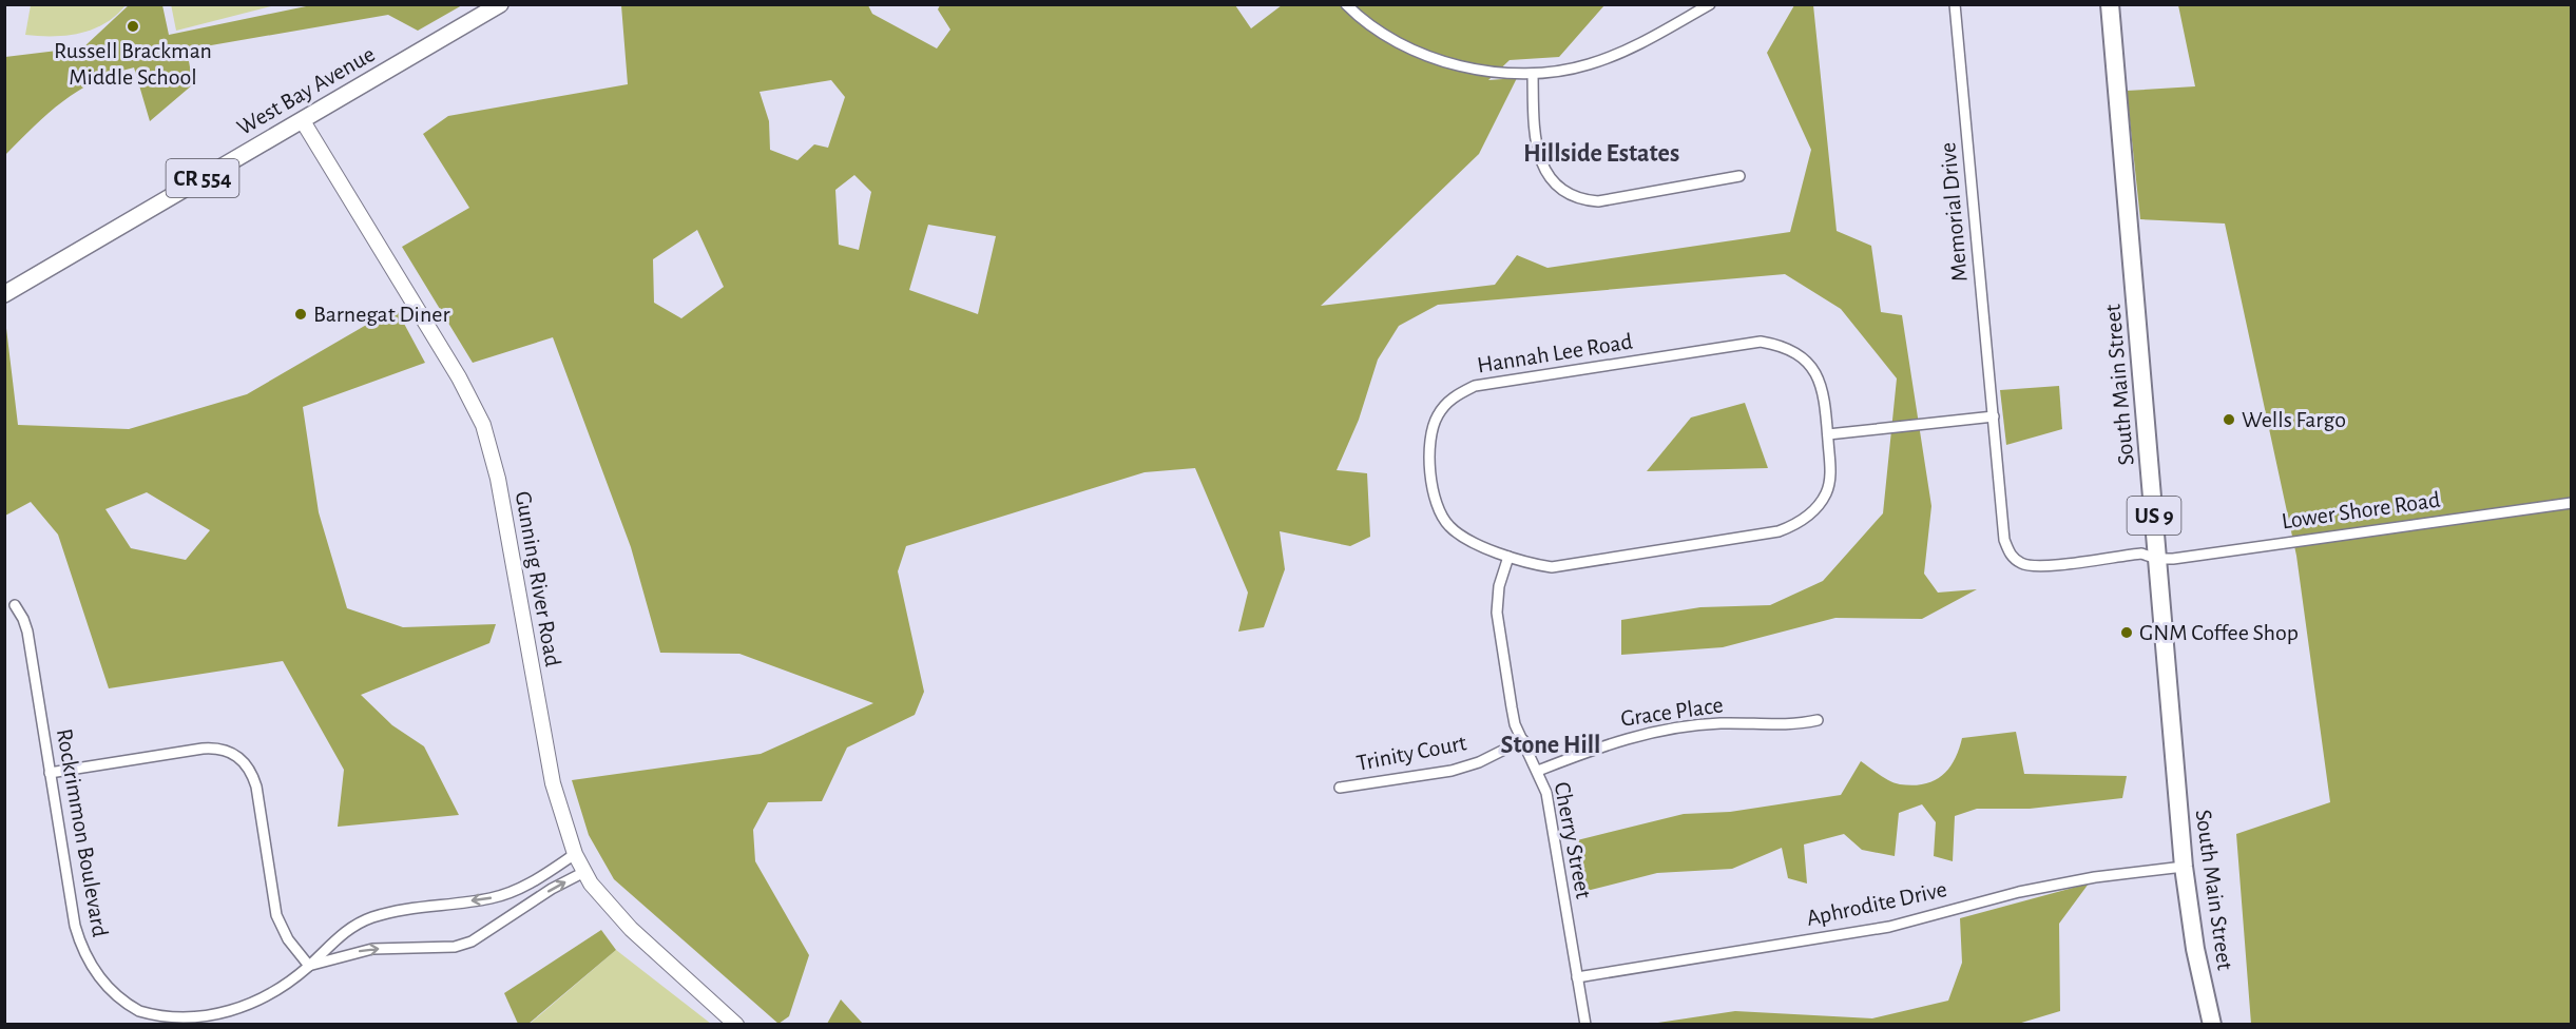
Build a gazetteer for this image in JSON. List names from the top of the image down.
{
  "streets": {
    "highway": ["South Main Street", "US 9"],
    "main road": ["West Bay Avenue", "CR 554"],
    "street": [
      "Memorial Drive",
      "Hannah Lee Road",
      "Lower Shore Road",
      "Gunning River Road",
      "Grace Place",
      "Trinity Court",
      "Rockrimmon Boulevard",
      "Cherry Street",
      "Aphrodite Drive"
    ]
  },
  "crossings": [
    ["West Bay Avenue", "Gunning River Road"],
    ["Memorial Drive", "South Main Street"],
    ["Memorial Drive", "Lower Shore Road"],
    ["Hannah Lee Road", "Cherry Street"],
    ["South Main Street", "Lower Shore Road"],
    ["South Main Street", "Aphrodite Drive"],
    ["Gunning River Road", "Rockrimmon Boulevard"],
    ["Grace Place", "Cherry Street"],
    ["Trinity Court", "Cherry Street"],
    ["Cherry Street", "Aphrodite Drive"]
  ],
  "districts": ["Hillside Estates", "Stone Hill"],
  "places": [
    "Russell Brackman Middle School",
    "Barnegat Diner",
    "Wells Fargo",
    "GNM Coffee Shop"
  ]
}
